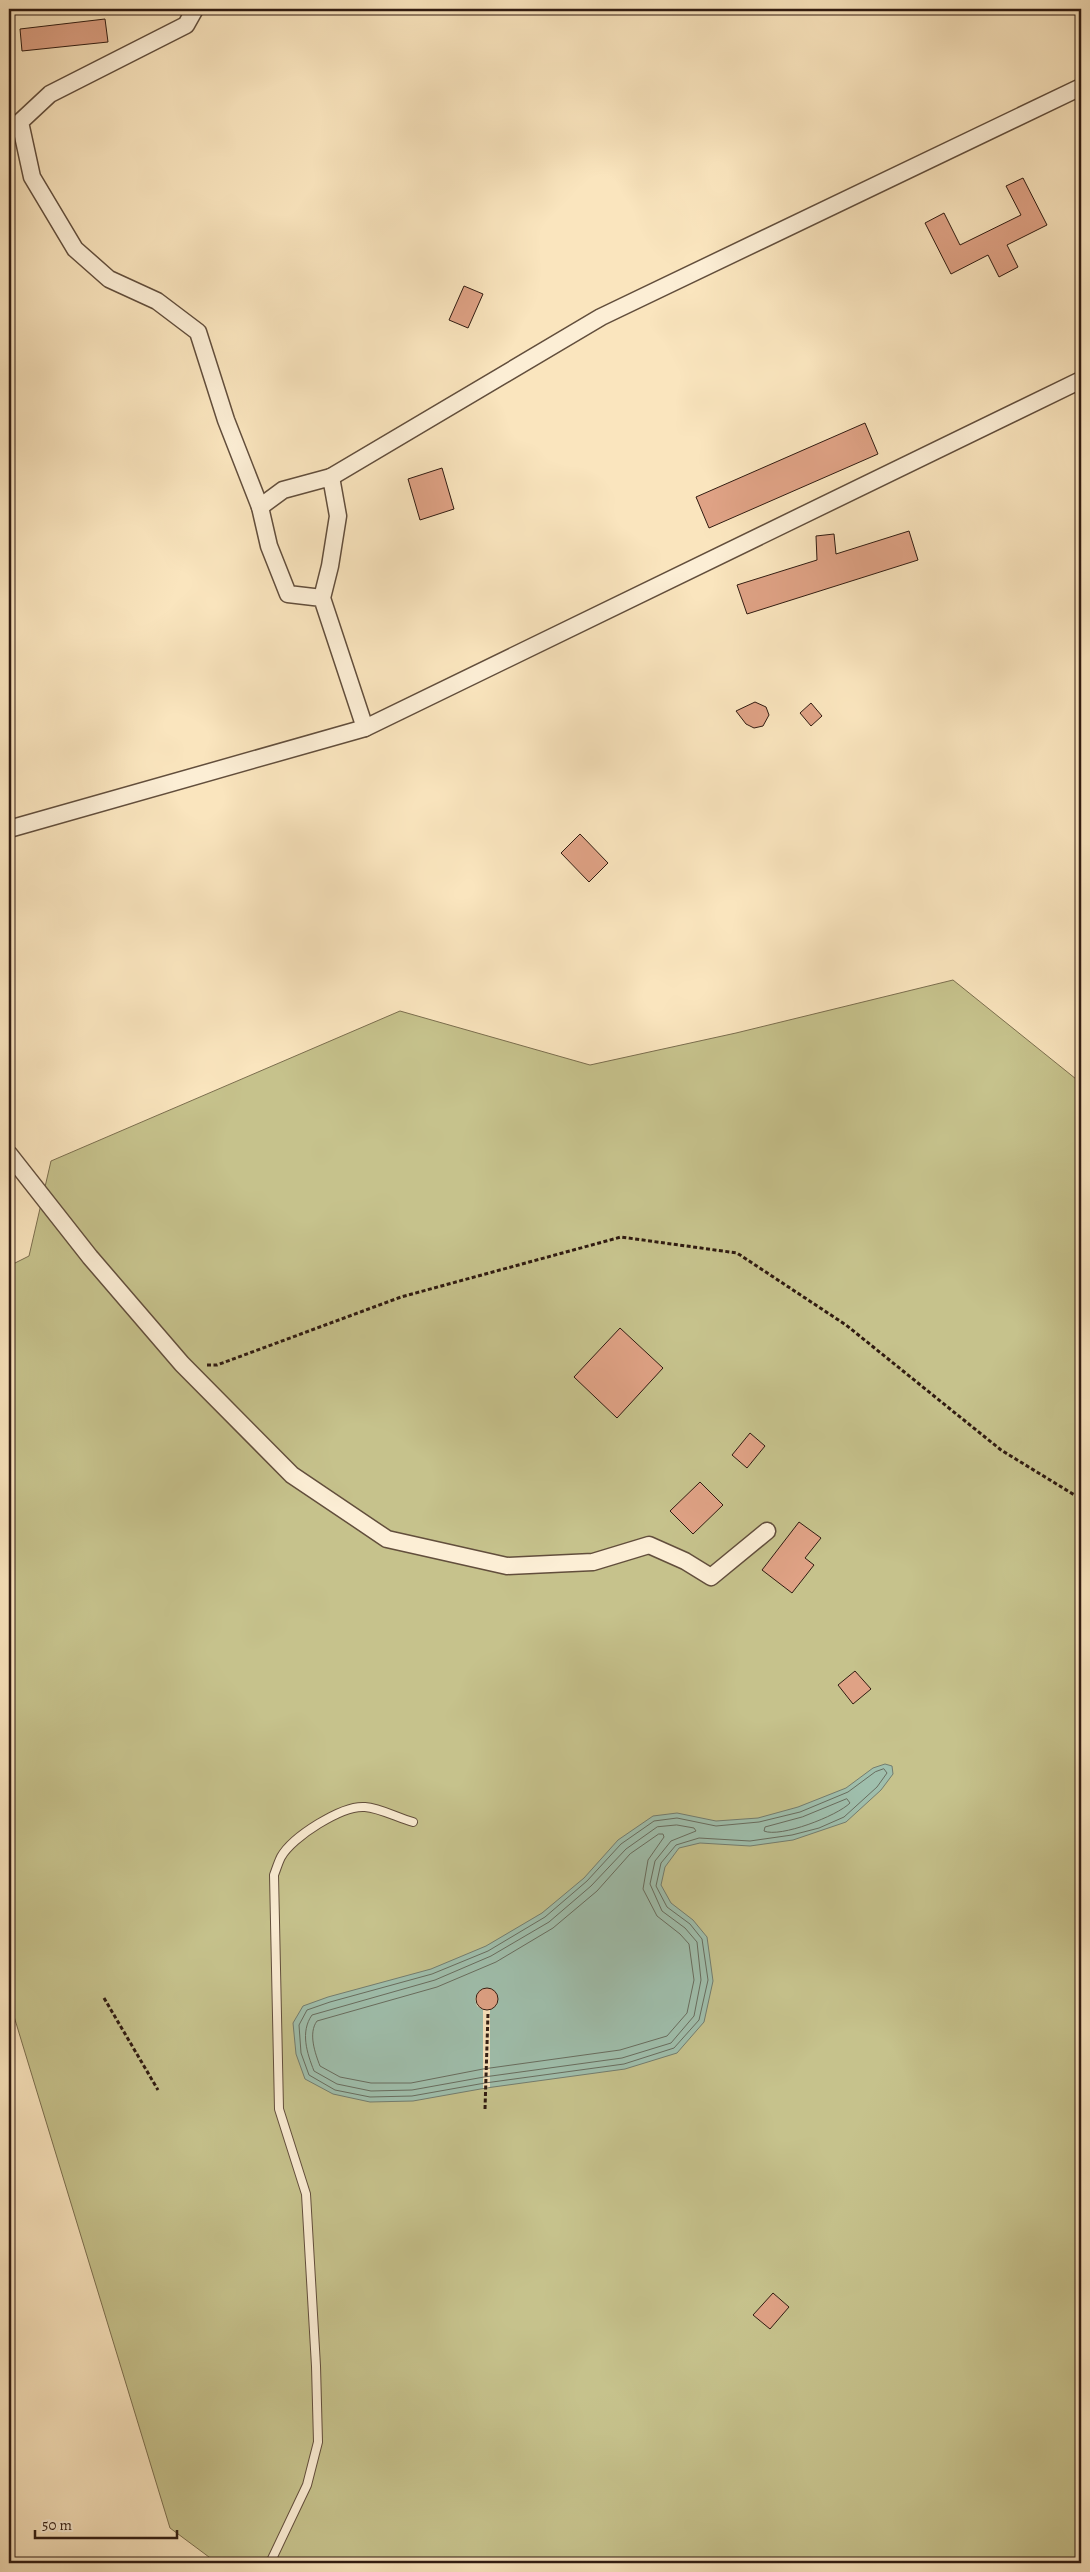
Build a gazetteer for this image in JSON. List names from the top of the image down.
{
  "scale_bar": "50 m"
}
